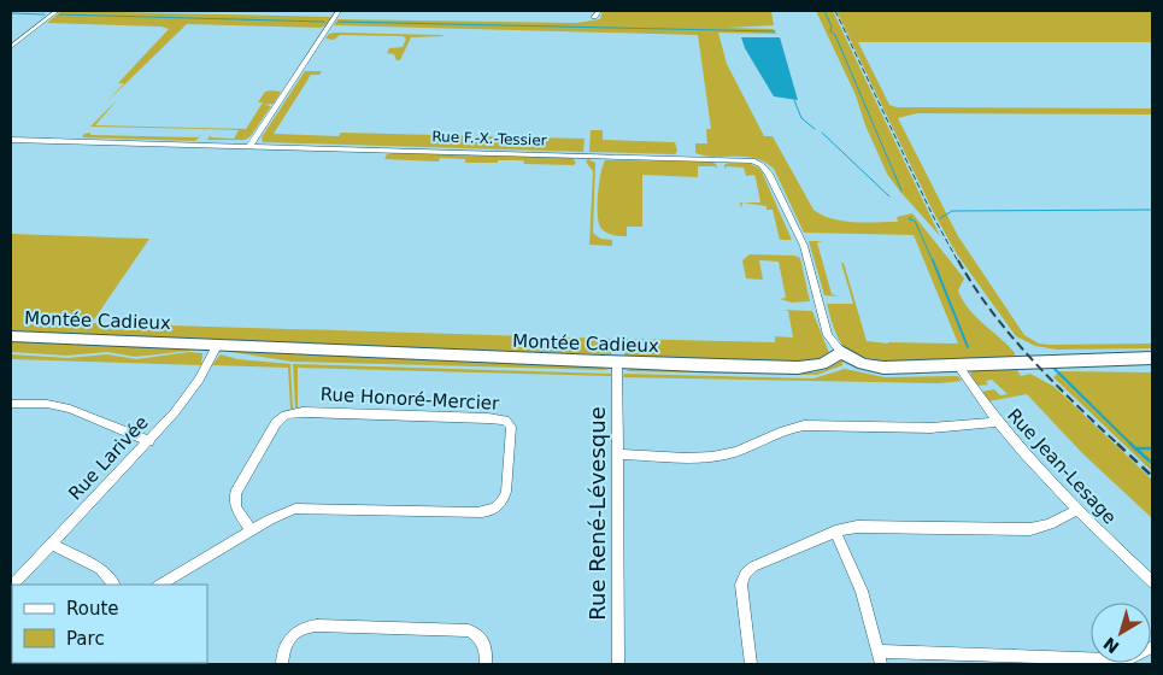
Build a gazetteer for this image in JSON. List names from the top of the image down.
{
  "streets": {
    "street": [
      "Rue F.-X.-Tessier",
      "Montée Cadieux",
      "Rue Honoré-Mercier",
      "Rue Larivée",
      "Rue Jean-Lesage",
      "Rue René-Lévesque"
    ]
  },
  "crossings": [
    ["Rue F.-X.-Tessier", "Montée Cadieux"],
    ["Montée Cadieux", "Rue Larivée"],
    ["Montée Cadieux", "Rue René-Lévesque"]
  ],
  "legend": ["Route", "Parc"],
  "north": "bottom left"
}
